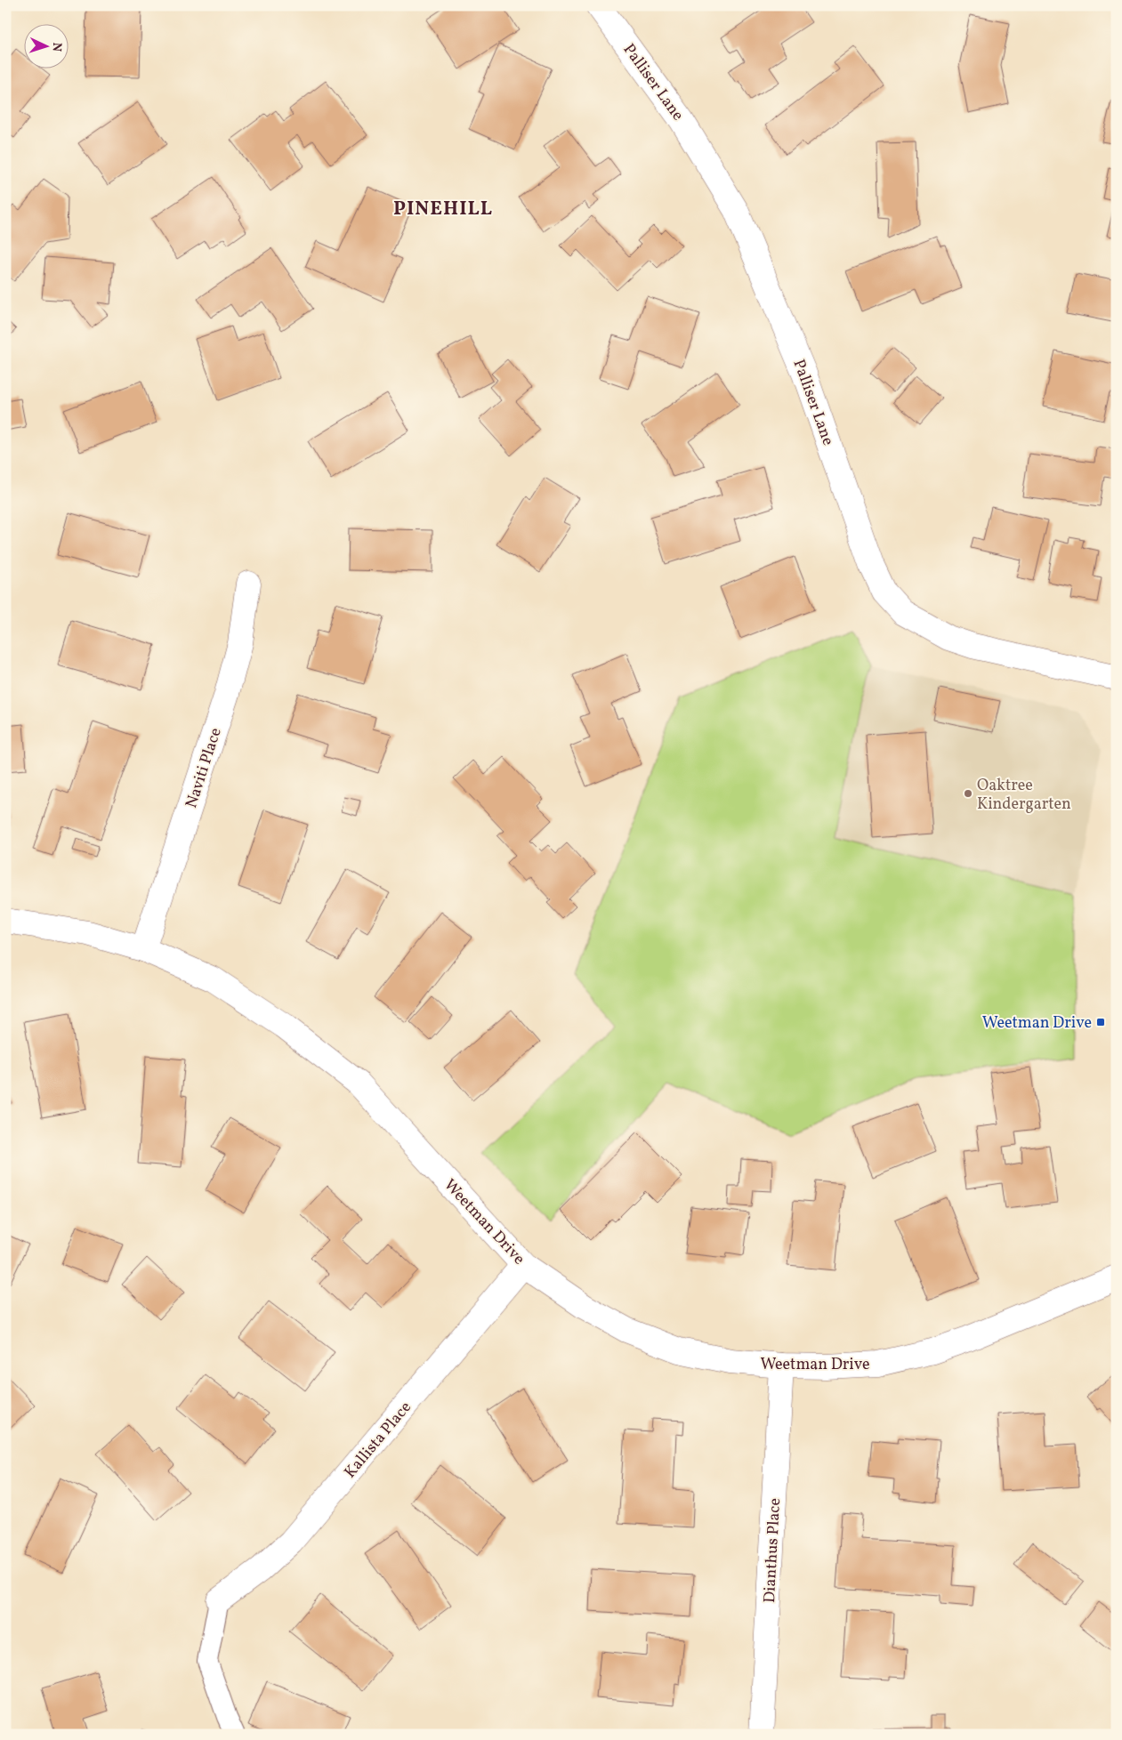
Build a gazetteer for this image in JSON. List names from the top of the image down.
{
  "streets": {
    "street": [
      "Palliser Lane",
      "Naviti Place",
      "Weetman Drive",
      "Kallista Place",
      "Dianthus Place"
    ]
  },
  "crossings": [
    ["Naviti Place", "Weetman Drive"],
    ["Weetman Drive", "Kallista Place"],
    ["Weetman Drive", "Dianthus Place"]
  ],
  "districts": ["PINEHILL"],
  "places": {
    "other": ["Oaktree Kindergarten"],
    "transit": ["Weetman Drive"]
  },
  "north": "right"
}
